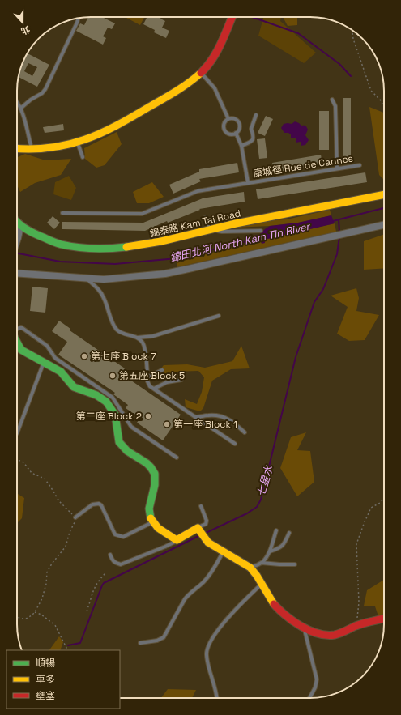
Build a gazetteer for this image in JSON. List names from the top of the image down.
{
  "streets": {
    "street": ["錦泰路 Kam Tai Road"],
    "lane": ["康城徑 Rue de Cannes"]
  },
  "water": ["錦田北河 North Kam Tin River", "七星水"],
  "places": [
    "第七座 Block 7",
    "第五座 Block 5",
    "第二座 Block 2",
    "第一座 Block 1"
  ],
  "legend": ["順暢", "車多", "壅塞"],
  "north": "bottom"
}
